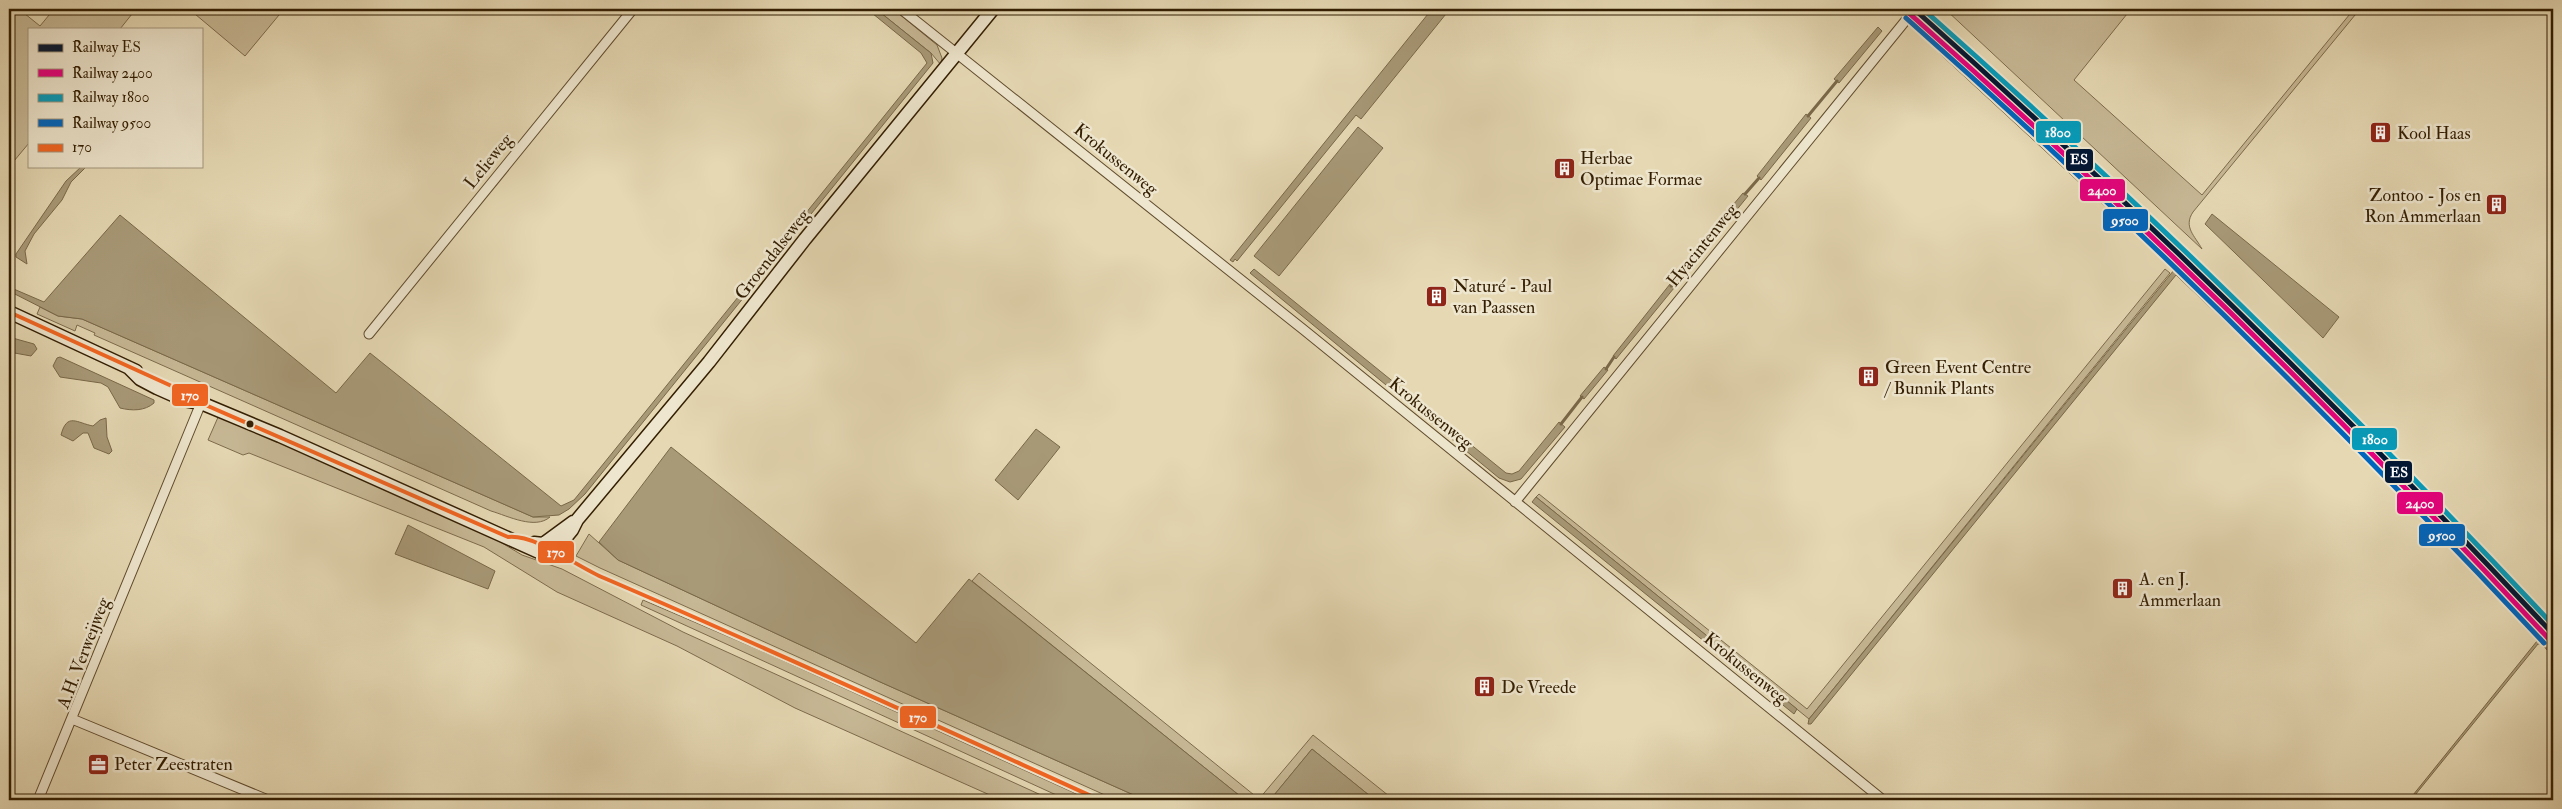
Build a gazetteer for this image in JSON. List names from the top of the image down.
{
  "streets": {
    "street": [
      "Krokussenweg",
      "Lelieweg",
      "Hyacintenweg",
      "Groendalseweg",
      "A.H. Verweijweg"
    ]
  },
  "crossings": [
    ["Krokussenweg", "Hyacintenweg"],
    ["Krokussenweg", "Groendalseweg"]
  ],
  "places": {
    "building": [
      "Kool Haas",
      "Herbae Optimae Formae",
      "Zontoo - Jos en Ron Ammerlaan",
      "Naturé - Paul van Paassen",
      "Green Event Centre / Bunnik Plants",
      "A. en J. Ammerlaan",
      "De Vreede"
    ],
    "office": ["Peter Zeestraten"]
  },
  "lines": [
    "rail line ES",
    "rail line 1800",
    "rail line 2400",
    "rail line 9500",
    "transit line 170"
  ],
  "legend": [
    "Railway ES",
    "Railway 2400",
    "Railway 1800",
    "Railway 9500",
    "170"
  ]
}
